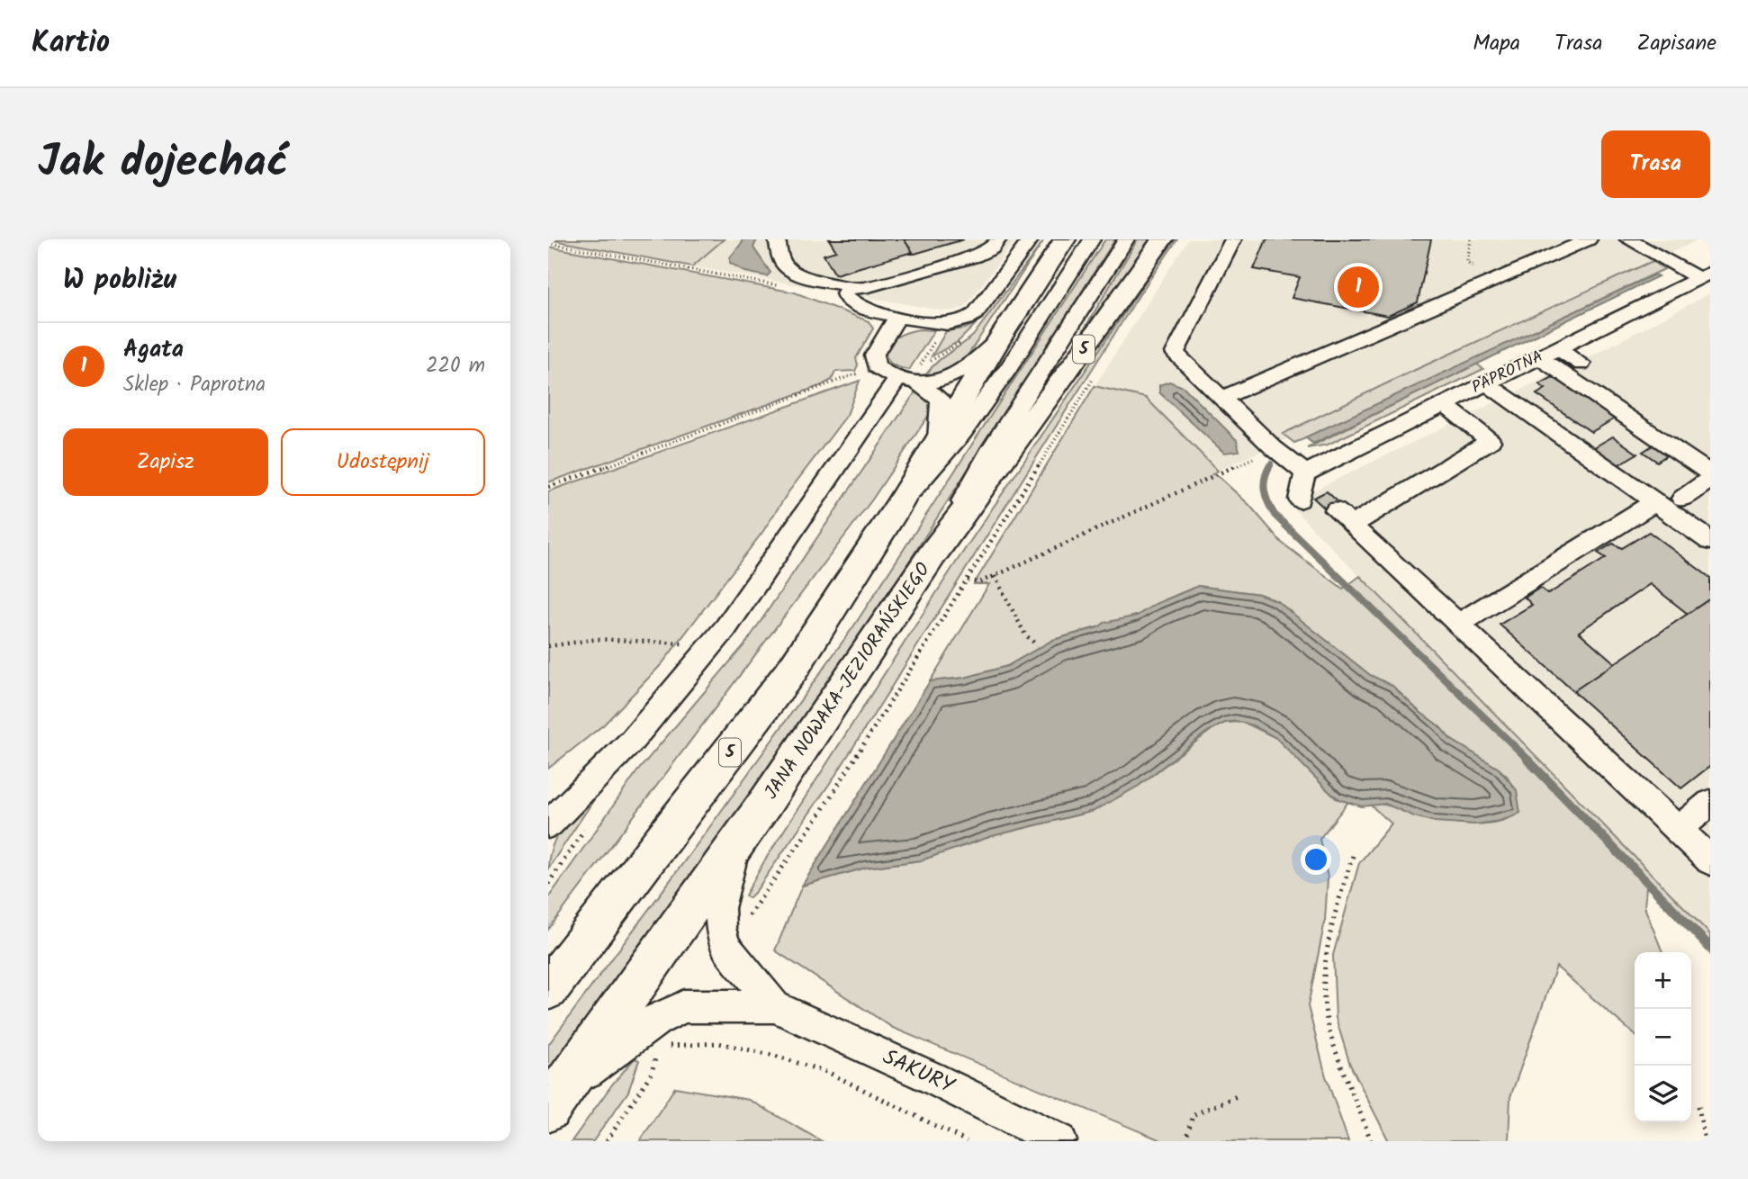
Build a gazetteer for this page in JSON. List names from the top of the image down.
{
  "streets": {
    "main road": ["5", "JANA NOWAKA-JEZIORAŃSKIEGO"],
    "street": ["PAPROTNA", "SAKURY"]
  },
  "crossings": [
    ["5", "JANA NOWAKA-JEZIORAŃSKIEGO"],
    ["JANA NOWAKA-JEZIORAŃSKIEGO", "SAKURY"]
  ],
  "page": {
    "header": "Kartio",
    "nav": ["Mapa", "Trasa", "Zapisane"],
    "title": "Jak dojechać",
    "buttons": [
      "Trasa",
      ["Zapisz", "Udostępnij"]
    ],
    "heading": "W pobliżu",
    "pins": "1",
    "list": [
      {
        "mark": "1",
        "name": "Agata",
        "note": "Sklep · Paprotna",
        "value": "220 m"
      }
    ],
    "map_buttons": ["+", "−"]
  }
}
